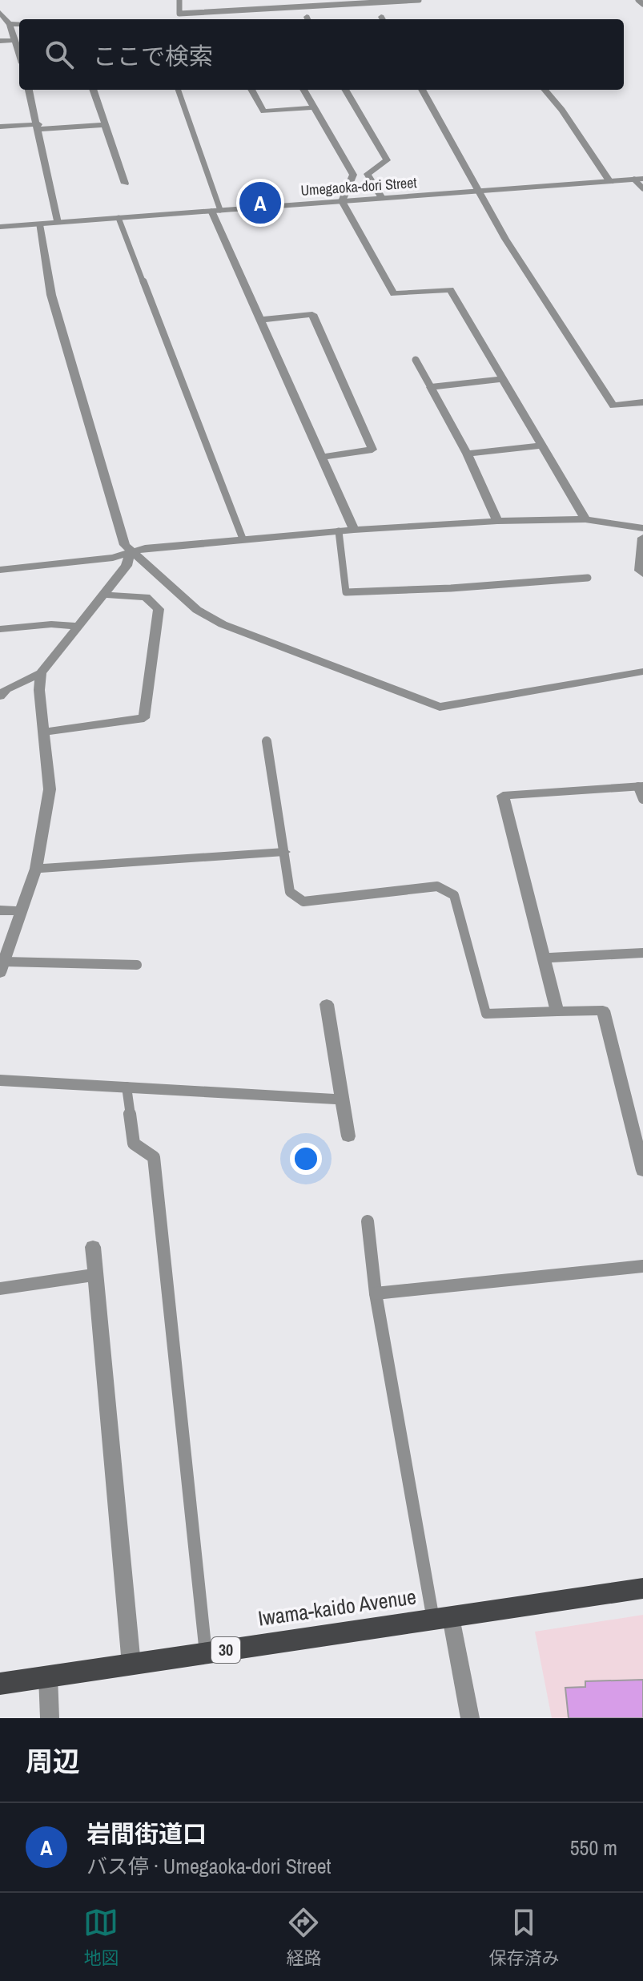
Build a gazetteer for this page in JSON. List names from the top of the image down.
{
  "streets": {
    "main road": ["Iwama-kaido Avenue", "30"],
    "street": ["Umegaoka-dori Street"]
  },
  "page": {
    "search": "ここで検索",
    "pins": "A",
    "heading": "周辺",
    "list": [
      {
        "mark": "A",
        "name": "岩間街道口",
        "note": "バス停 · Umegaoka-dori Street",
        "value": "550 m"
      }
    ],
    "nav": ["地図", "経路", "保存済み"]
  }
}
